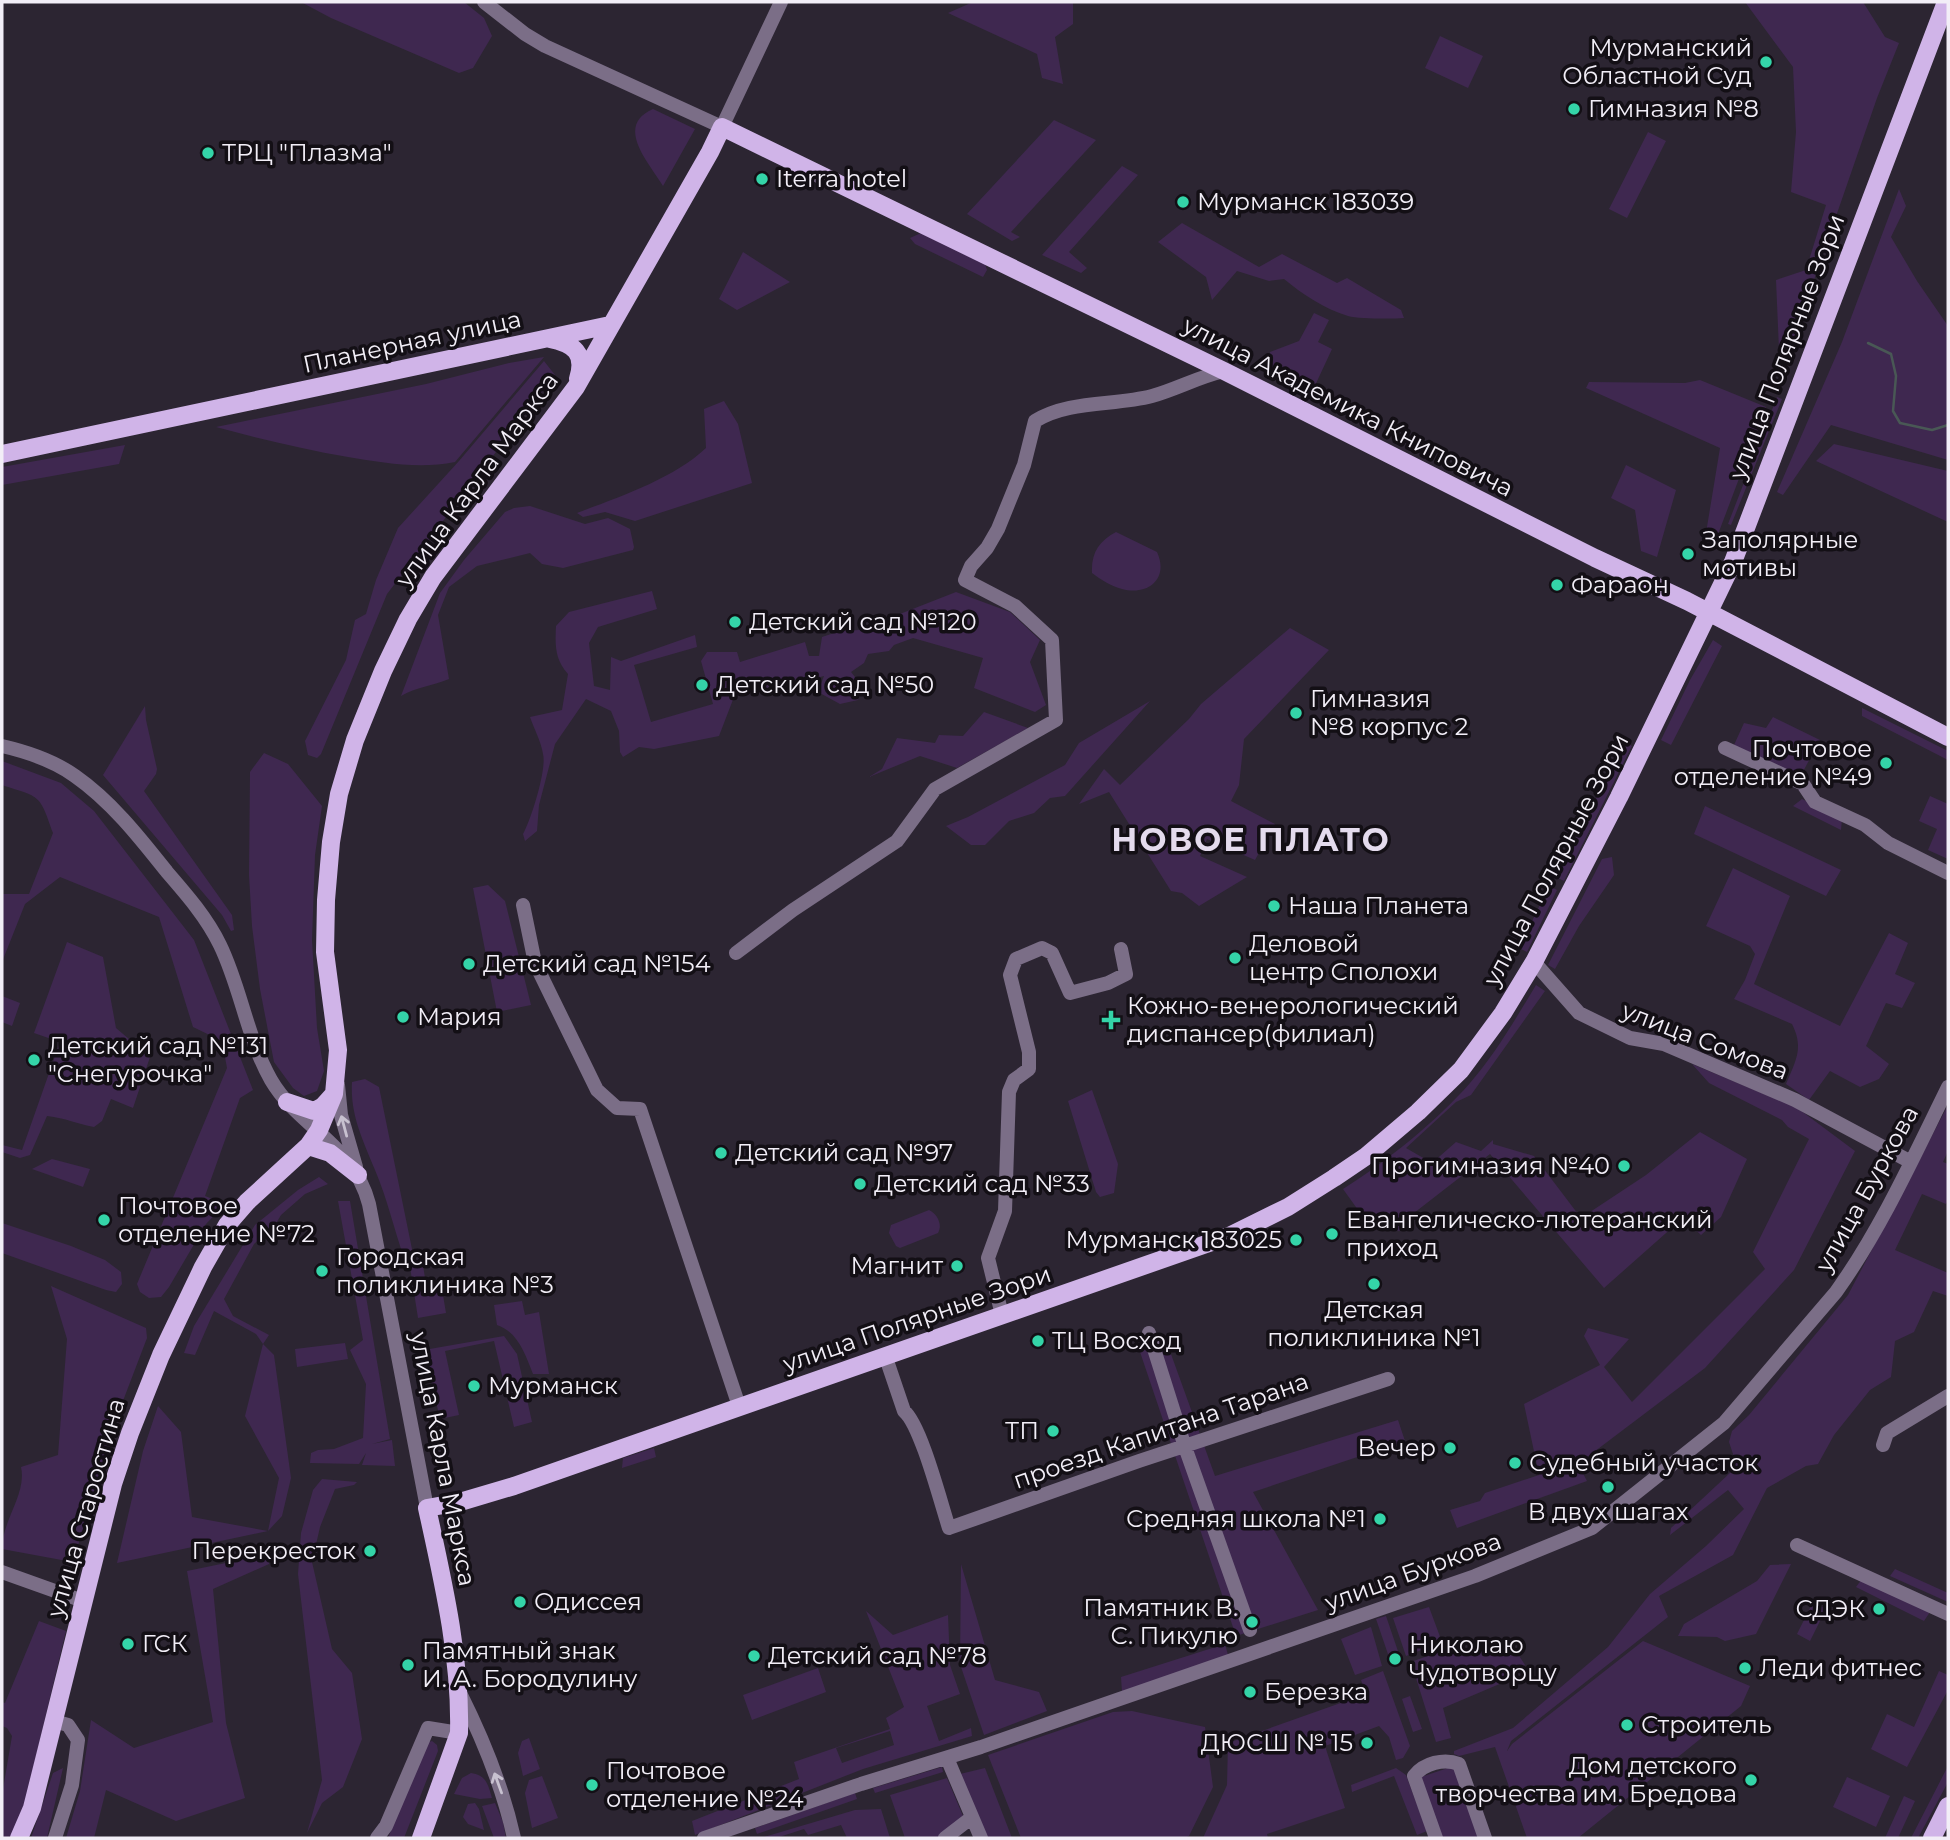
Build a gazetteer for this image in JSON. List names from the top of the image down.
{
  "streets": {
    "main road": [
      "Планерная улица",
      "улица Полярные Зори",
      "улица Академика Книповича",
      "улица Карла Маркса",
      "улица Старостина"
    ],
    "street": ["улица Сомова", "улица Буркова", "проезд Капитана Тарана"]
  },
  "crossings": [
    ["Планерная улица", "улица Карла Маркса"],
    ["улица Полярные Зори", "улица Академика Книповича"],
    ["улица Полярные Зори", "улица Карла Маркса"],
    ["улица Полярные Зори", "улица Сомова"],
    ["улица Полярные Зори", "проезд Капитана Тарана"],
    ["улица Карла Маркса", "улица Старостина"],
    ["улица Сомова", "улица Буркова"]
  ],
  "districts": ["НОВОЕ ПЛАТО"],
  "places": {
    "other": [
      "Мурманский Областной Суд",
      "Гимназия №8",
      "ТРЦ \"Плазма\"",
      "Iterra hotel",
      "Мурманск 183039",
      "Заполярные мотивы",
      "Фараон",
      "Детский сад №120",
      "Детский сад №50",
      "Гимназия №8 корпус 2",
      "Почтовое отделение №49",
      "Наша Планета",
      "Деловой центр Сполохи",
      "Детский сад №154",
      "Мария",
      "Детский сад №131 \"Снегурочка\"",
      "Детский сад №97",
      "Прогимназия №40",
      "Детский сад №33",
      "Почтовое отделение №72",
      "Евангелическо-лютеранский приход",
      "Мурманск 183025",
      "Магнит",
      "Городская поликлиника №3",
      "Детская поликлиника №1",
      "ТЦ Восход",
      "Мурманск",
      "ТП",
      "Вечер",
      "Судебный участок",
      "В двух шагах",
      "Средняя школа №1",
      "Перекресток",
      "Одиссея",
      "СДЭК",
      "Памятник В. С. Пикулю",
      "ГСК",
      "Детский сад №78",
      "Николаю Чудотворцу",
      "Памятный знак И. А. Бородулину",
      "Леди фитнес",
      "Березка",
      "Строитель",
      "ДЮСШ № 15",
      "Дом детского творчества им. Бредова",
      "Почтовое отделение №24"
    ],
    "health": ["Кожно-венерологический диспансер(филиал)"]
  }
}
